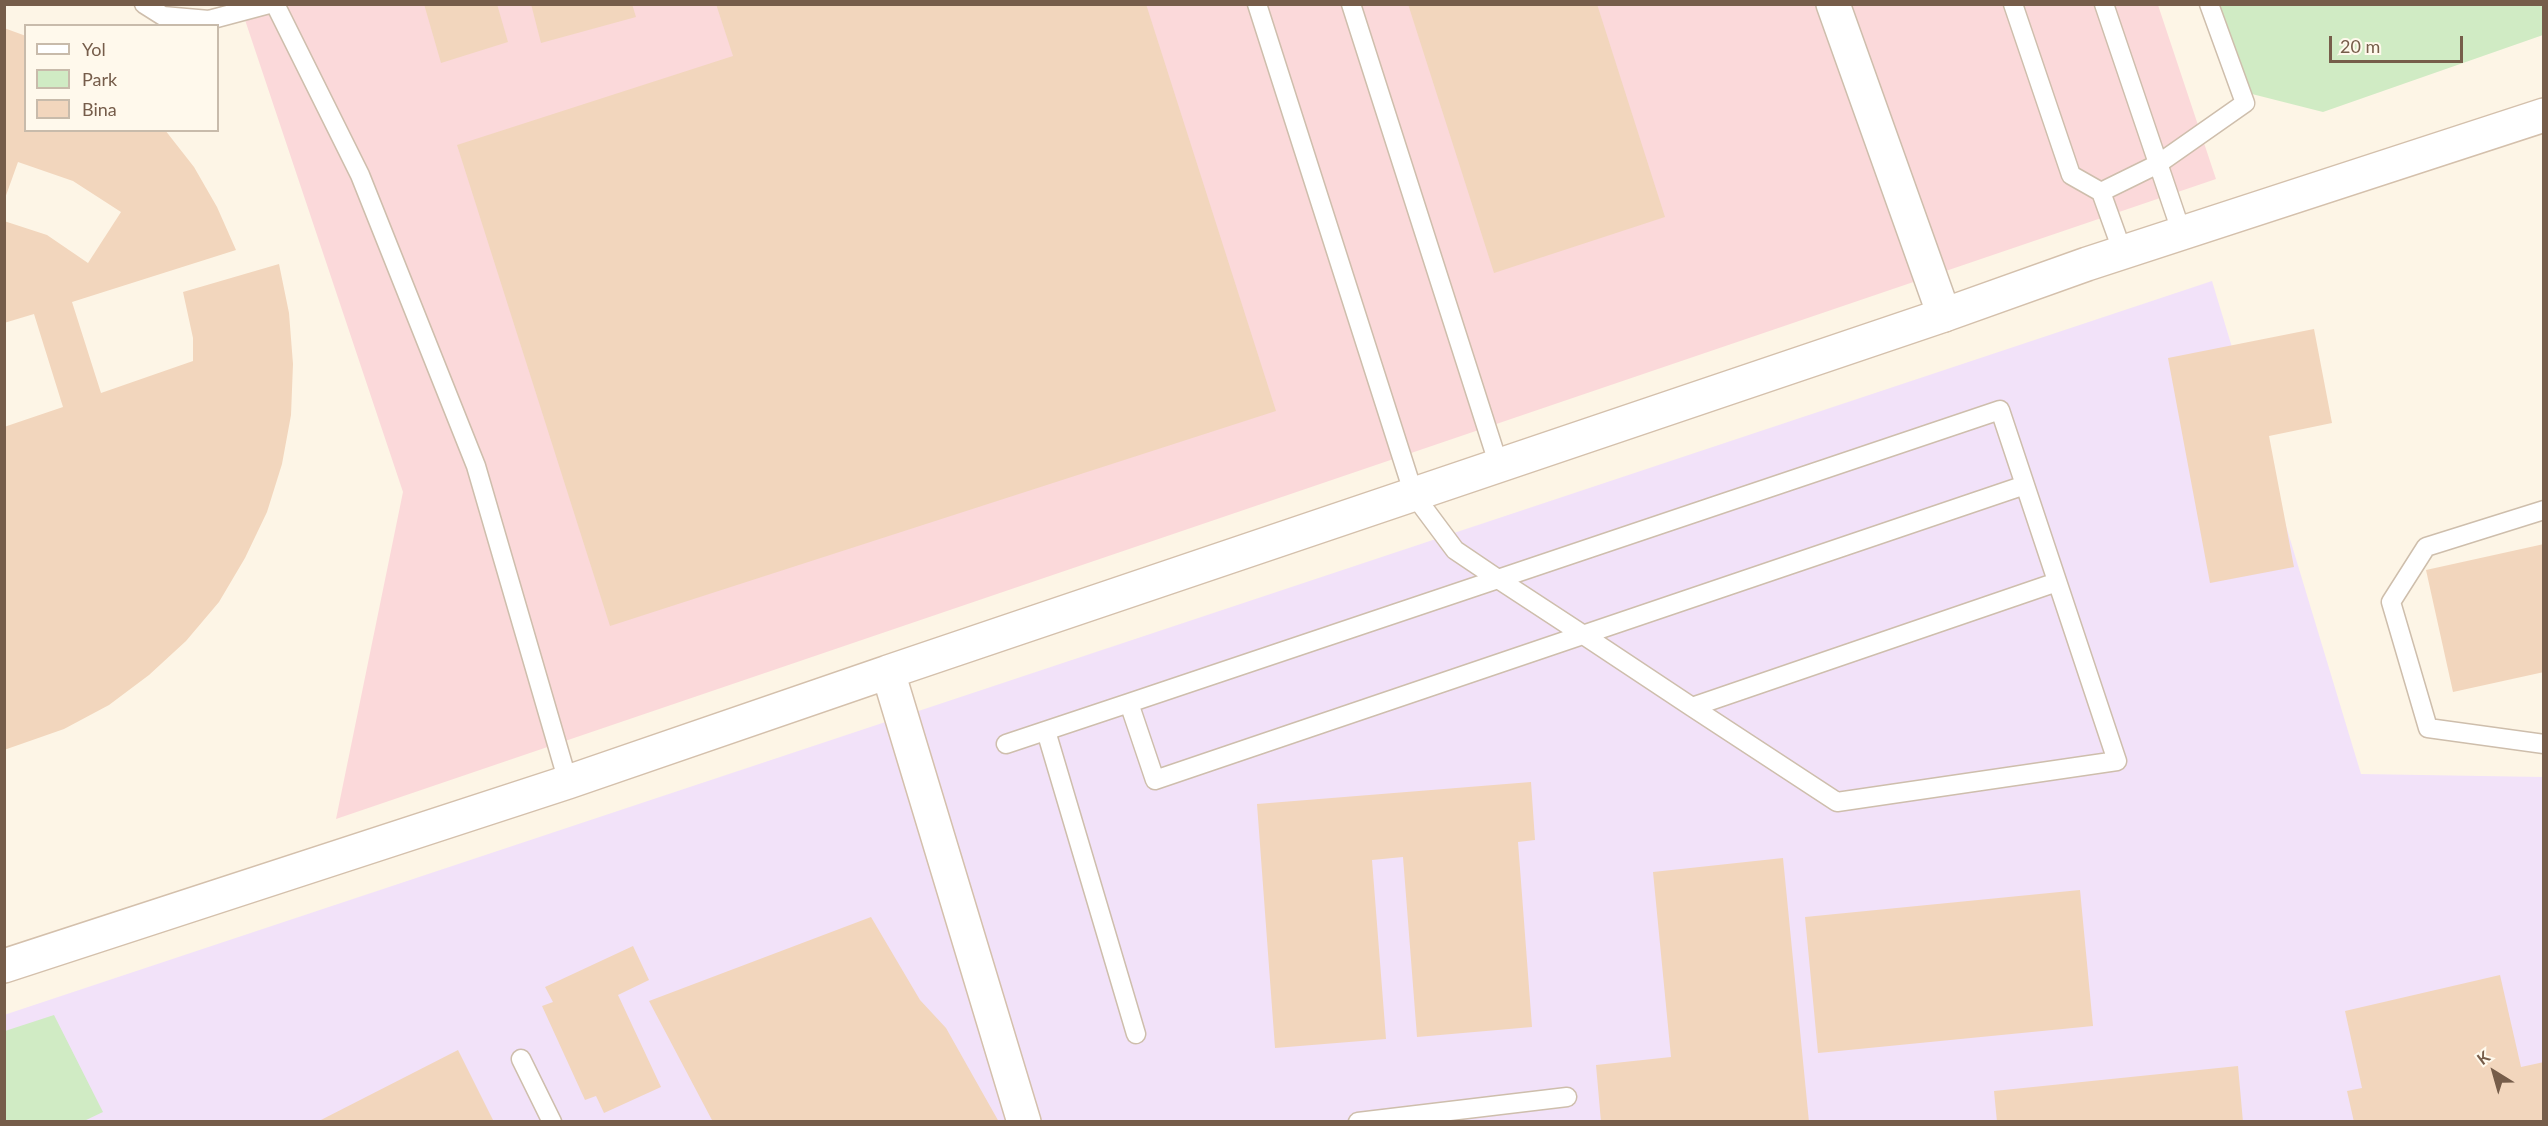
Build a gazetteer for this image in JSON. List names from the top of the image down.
{
  "legend": ["Yol", "Park", "Bina"],
  "scale_bar": "20 m",
  "north": "top left"
}
